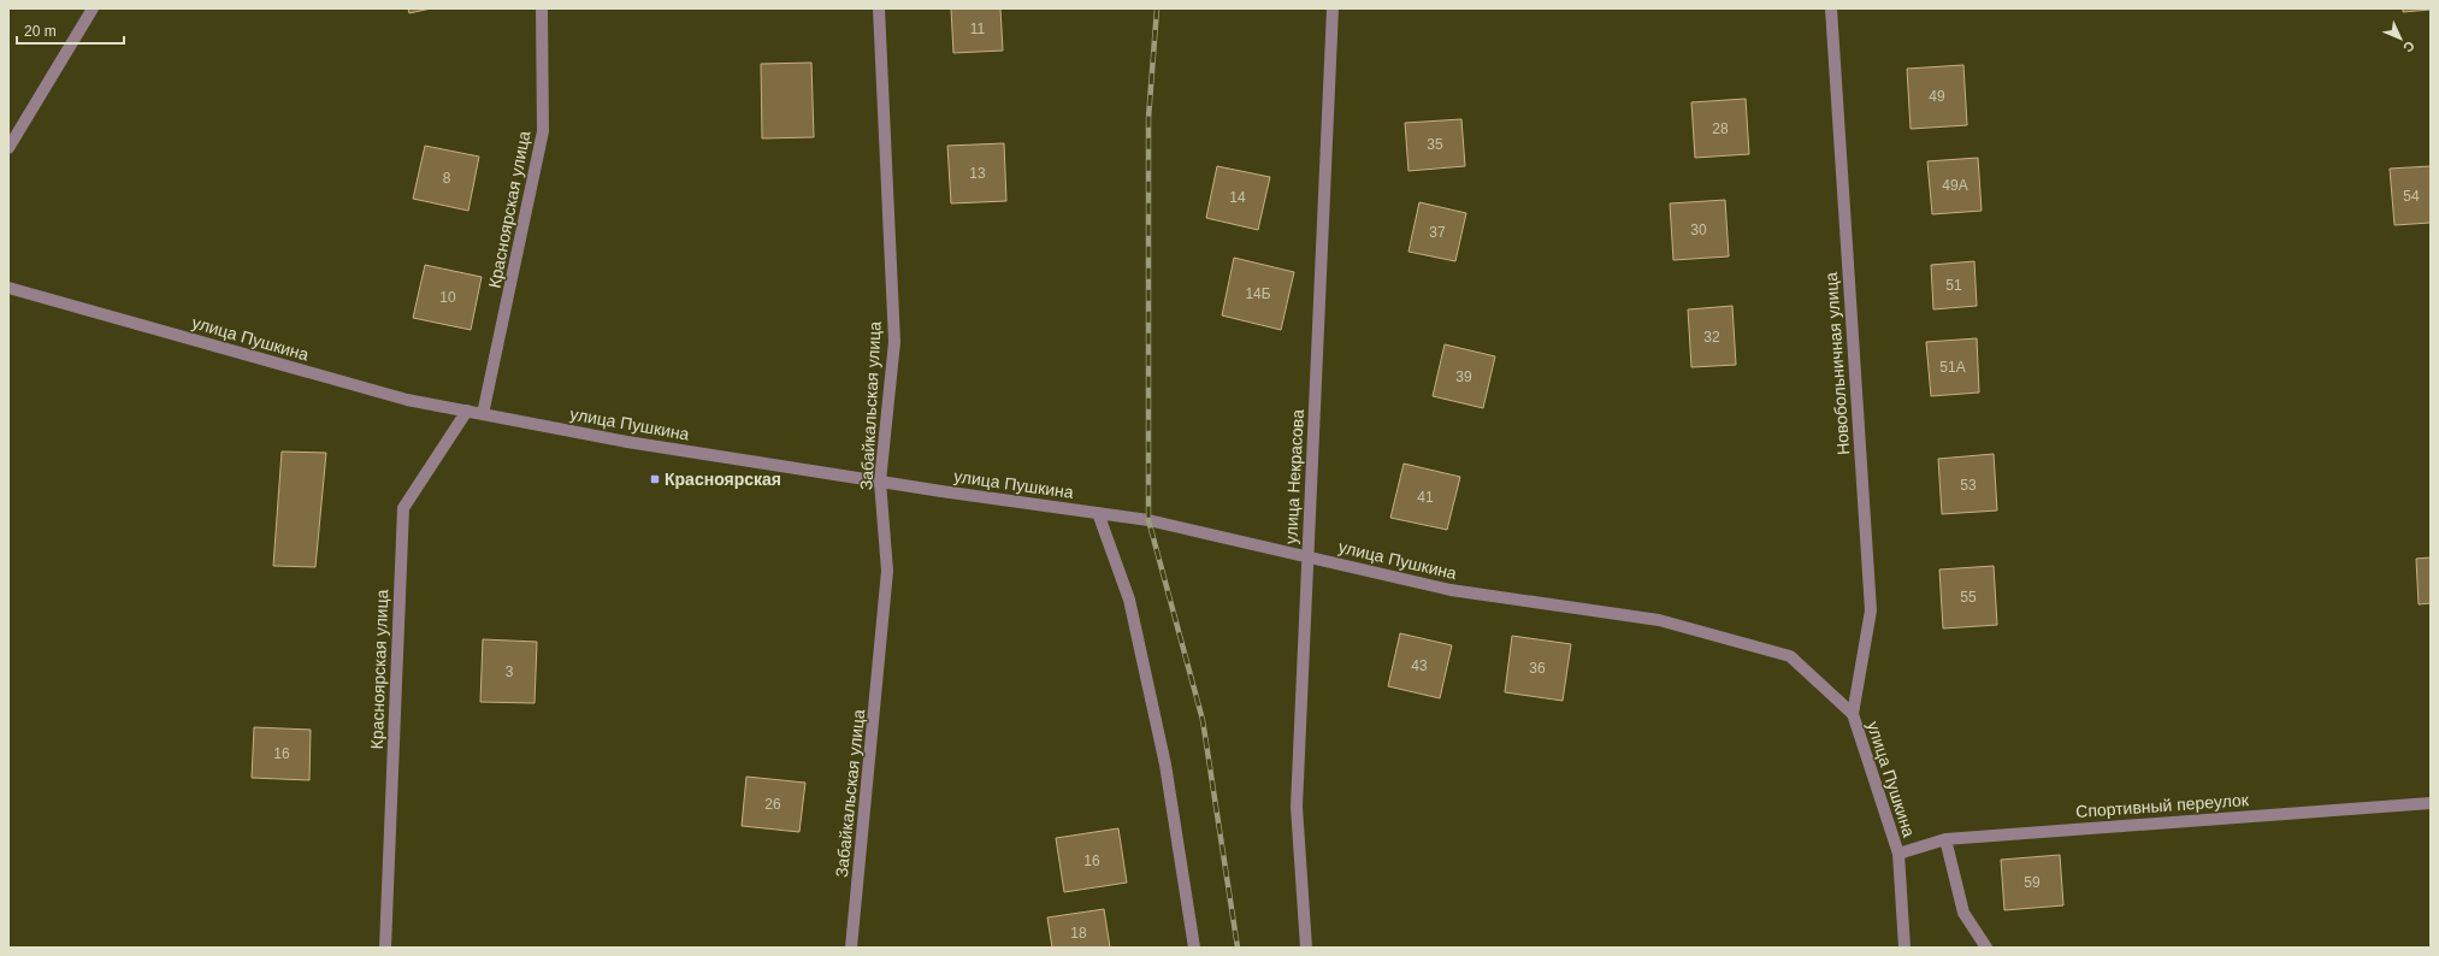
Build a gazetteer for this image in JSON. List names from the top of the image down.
{
  "streets": {
    "street": [
      "Красноярская улица",
      "улица Пушкина",
      "Новобольничная улица",
      "Забайкальская улица",
      "улица Некрасова",
      "Спортивный переулок"
    ]
  },
  "crossings": [
    ["Красноярская улица", "улица Пушкина"],
    ["улица Пушкина", "Новобольничная улица"],
    ["улица Пушкина", "Забайкальская улица"],
    ["улица Пушкина", "улица Некрасова"],
    ["улица Пушкина", "Спортивный переулок"]
  ],
  "places": {
    "transit": ["Красноярская"]
  },
  "house_numbers": [
    "11",
    "49",
    "28",
    "35",
    "13",
    "8",
    "49А",
    "54",
    "14",
    "30",
    "37",
    "51",
    "14Б",
    "10",
    "32",
    "51А",
    "39",
    "53",
    "41",
    "55",
    "43",
    "36",
    "3",
    "16",
    "26",
    "16",
    "59",
    "18"
  ],
  "scale_bar": "20 m",
  "north": "bottom right"
}
